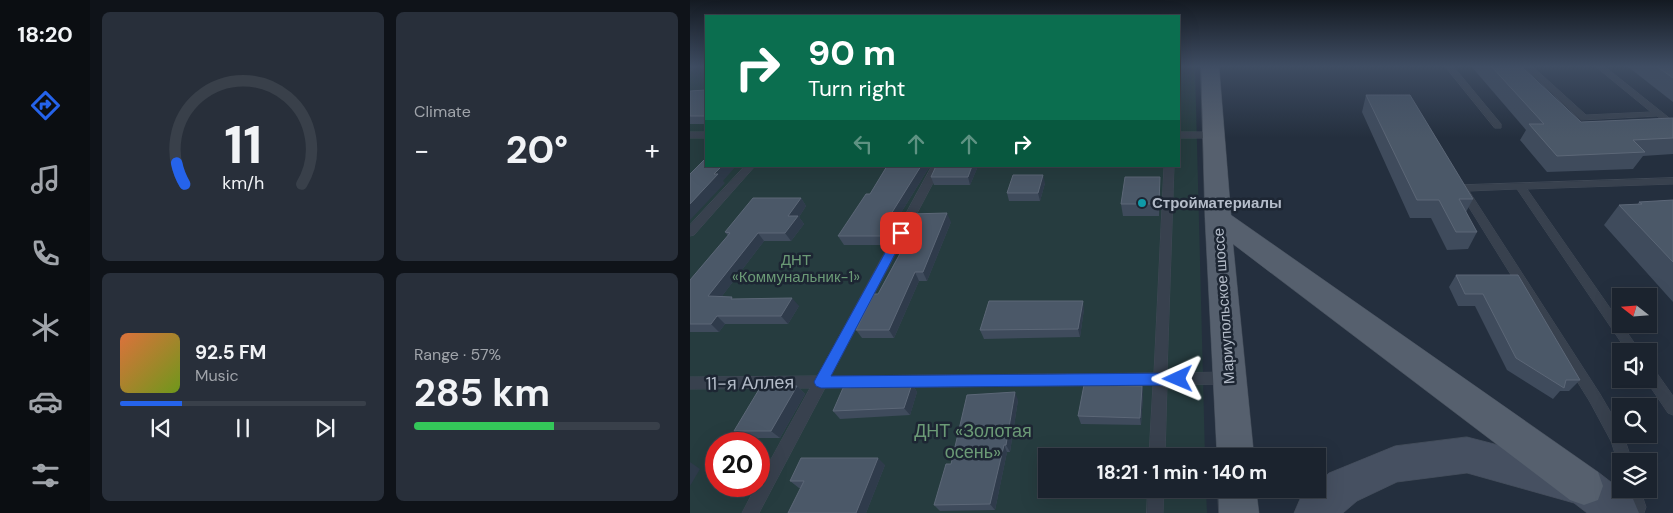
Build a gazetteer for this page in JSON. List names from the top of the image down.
{
  "streets": {
    "main road": ["Мариупольское шоссе"],
    "lane": ["11-я Аллея"]
  },
  "crossings": [
    ["Мариупольское шоссе", "11-я Аллея"]
  ],
  "parks": ["ДНТ «Коммунальник-1»", "ДНТ «Золотая осень»"],
  "places": ["Стройматериалы"],
  "north": "left",
  "page": {
    "tabs": "18:20",
    "tile": [
      "Climate",
      ["Range · 57%", "285 km"]
    ],
    "turn": ["90 m", "Turn right"],
    "heat": ["−", "20°", "+"],
    "song": ["92.5 FM", "Music"],
    "limit": "20",
    "trip": "18:21 · 1 min · 140 m",
    "gauge": ["11", "km/h"]
  }
}
